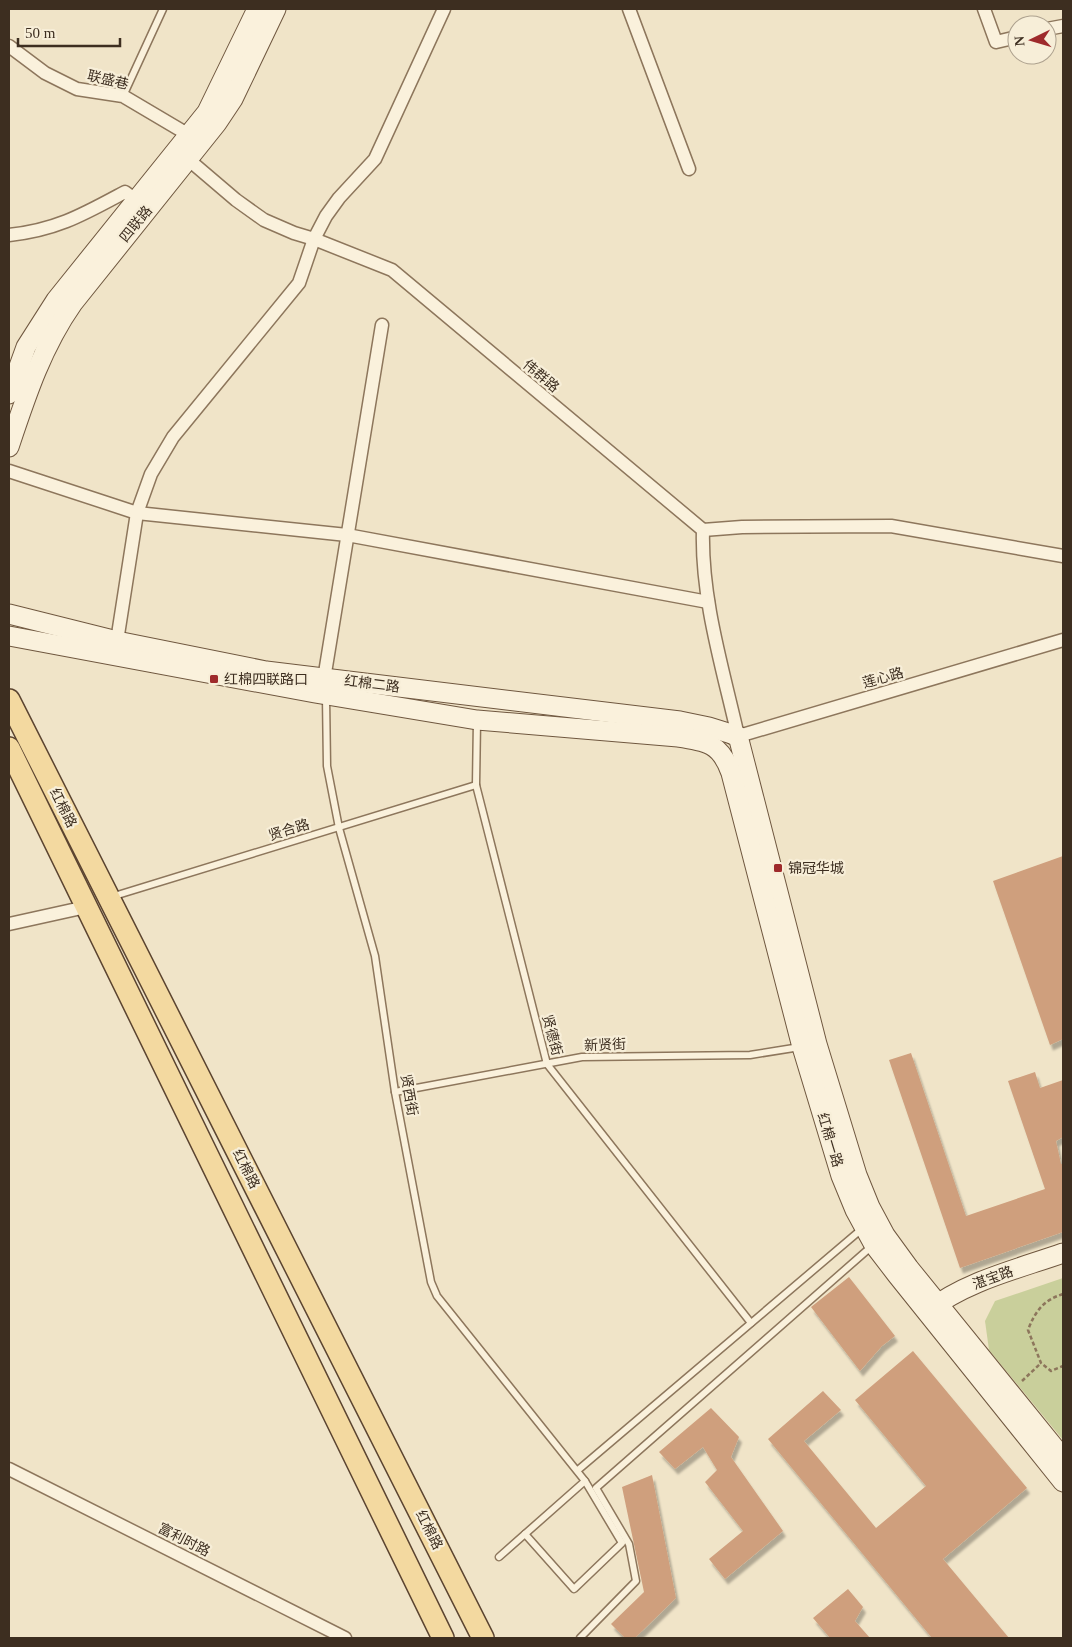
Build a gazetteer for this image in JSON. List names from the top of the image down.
{
  "streets": {
    "main road": [
      "四联路",
      "红棉二路",
      "红棉路",
      "红棉一路",
      "湛宝路"
    ],
    "street": [
      "联盛巷",
      "伟群路",
      "莲心路",
      "富利时路"
    ],
    "lane": [
      "贤合路",
      "贤德街",
      "新贤街",
      "贤西街"
    ]
  },
  "crossings": [
    ["联盛巷", "四联路"],
    ["四联路", "伟群路"],
    ["莲心路", "红棉二路"],
    ["莲心路", "红棉一路"],
    ["红棉二路", "贤德街"],
    ["红棉二路", "贤西街"],
    ["红棉二路", "红棉一路"],
    ["红棉路", "贤合路"],
    ["贤合路", "贤德街"],
    ["贤合路", "贤西街"],
    ["贤德街", "新贤街"],
    ["新贤街", "贤西街"],
    ["新贤街", "红棉一路"],
    ["红棉一路", "湛宝路"]
  ],
  "places": {
    "transit": ["红棉四联路口", "锦冠华城"]
  },
  "scale_bar": "50 m",
  "north": "left"
}
